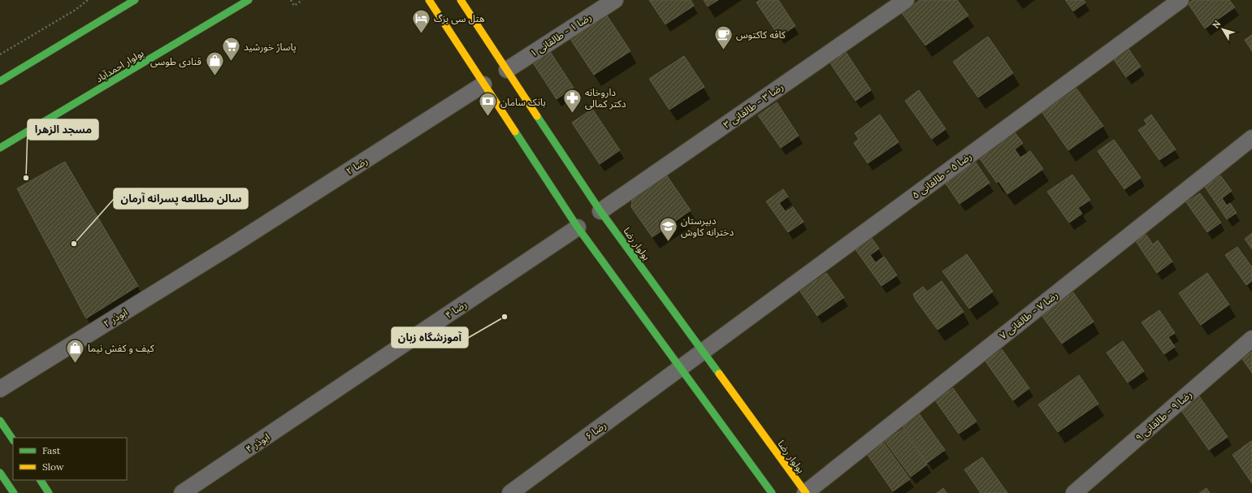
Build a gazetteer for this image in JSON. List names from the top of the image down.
{
  "streets": {
    "street": [
      "رضا ۱ - طالقانی ۱",
      "بولوار احمدآباد",
      "رضا ۳ - طالقانی ۳",
      "رضا ۲",
      "رضا ۵ - طالقانی ۵",
      "بولوار رضا",
      "رضا ۴",
      "رضا ۷ - طالقانی ۷",
      "ابوذر ۲",
      "رضا ۹ - طالقانی ۹",
      "رضا ۶",
      "ابوذر ۴"
    ]
  },
  "crossings": [
    ["رضا ۱ - طالقانی ۱", "بولوار رضا"],
    ["رضا ۳ - طالقانی ۳", "بولوار رضا"],
    ["رضا ۲", "ابوذر ۲"],
    ["رضا ۵ - طالقانی ۵", "بولوار رضا"],
    ["رضا ۵ - طالقانی ۵", "رضا ۶"],
    ["بولوار رضا", "رضا ۷ - طالقانی ۷"],
    ["رضا ۴", "ابوذر ۴"]
  ],
  "places": {
    "hotel": ["هتل سی برگ"],
    "cafe": ["کافه کاکتوس"],
    "supermarket": ["پاساژ خورشید"],
    "shop": ["قنادی طوسی", "کیف و کفش نیما"],
    "pharmacy": ["داروخانه دکتر کمالی"],
    "bank": ["بانک سامان"],
    "other": ["مسجد الزهرا", "سالن مطالعه پسرانه آرمان", "آموزشگاه زبان"],
    "school or university": ["دبیرستان دخترانه کاوش"]
  },
  "legend": ["Fast", "Slow"],
  "north": "top left"
}
